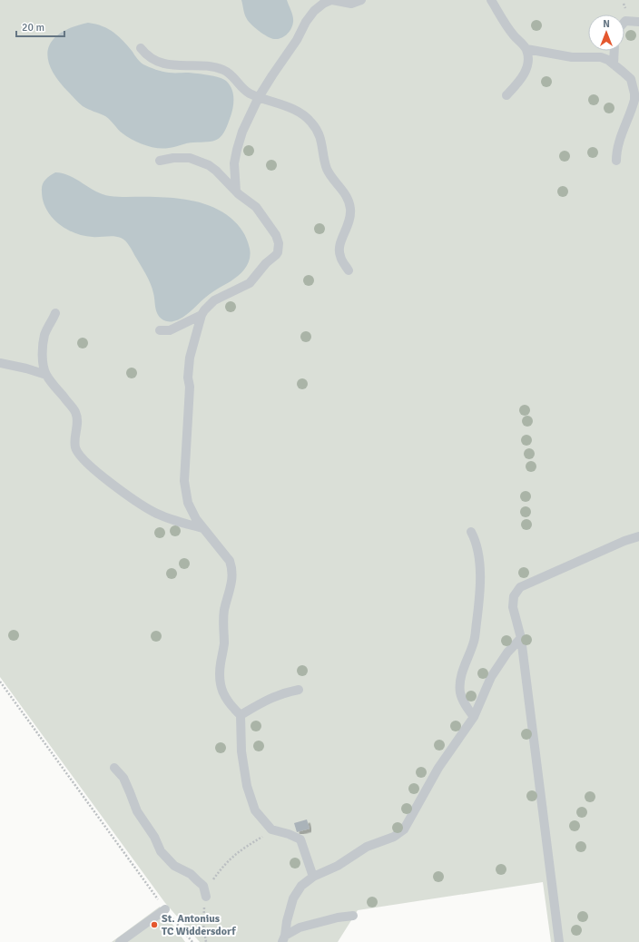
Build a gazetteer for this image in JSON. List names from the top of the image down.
{
  "places": ["St. Antonius TC Widdersdorf"],
  "scale_bar": "20 m",
  "north": "top"
}
